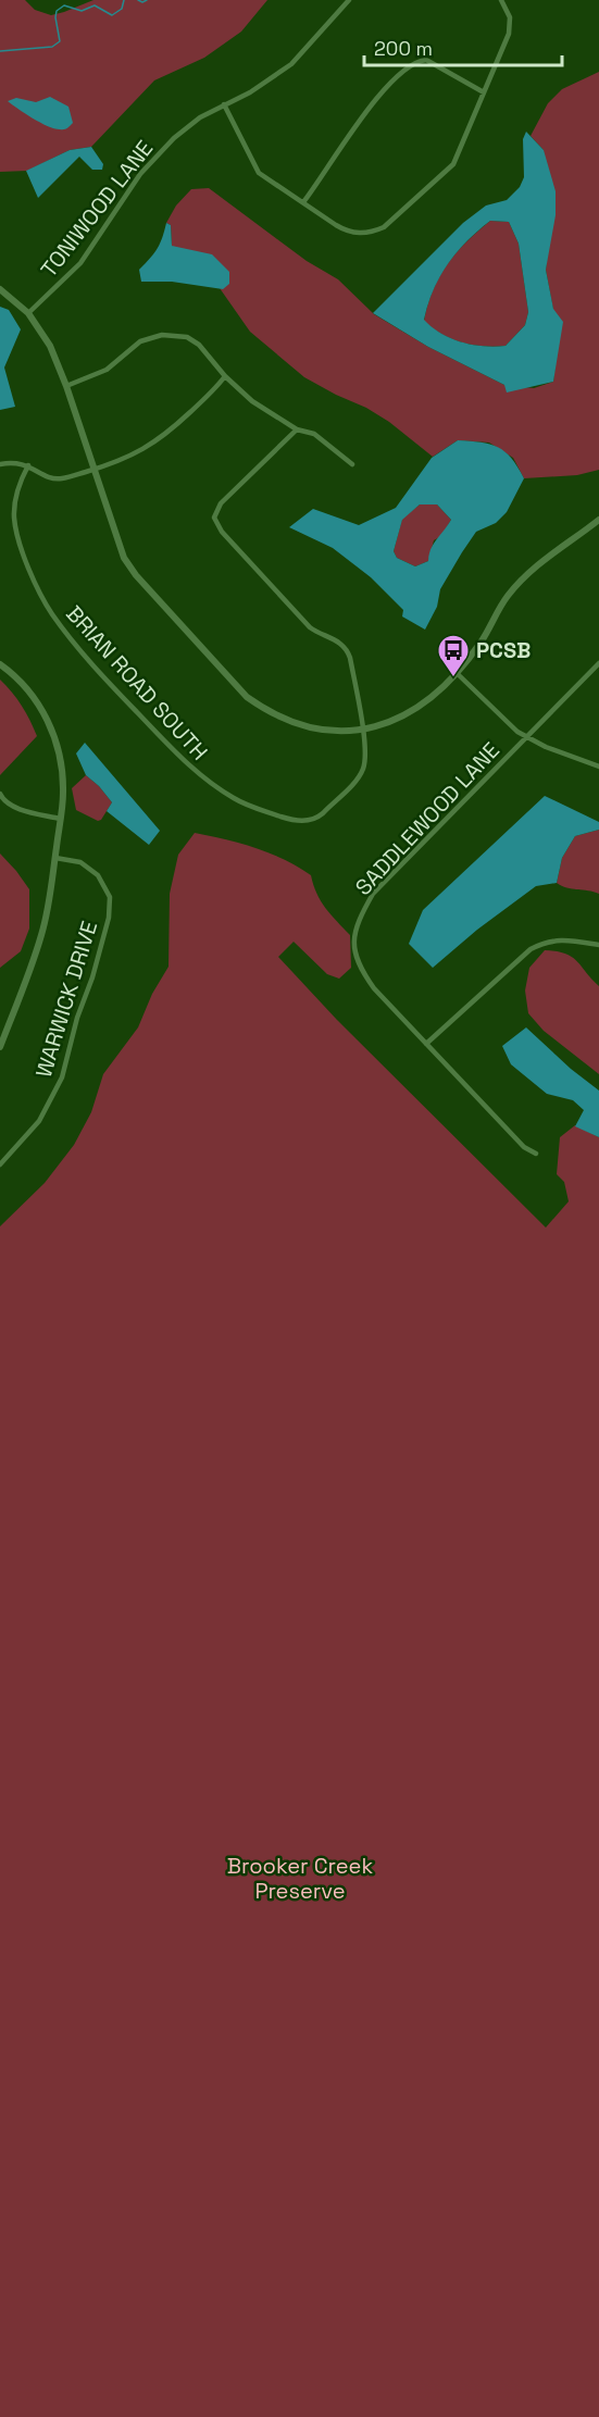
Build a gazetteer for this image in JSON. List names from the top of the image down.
{
  "streets": {
    "street": [
      "TONIWOOD LANE",
      "BRIAN ROAD SOUTH",
      "SADDLEWOOD LANE",
      "WARWICK DRIVE"
    ]
  },
  "parks": ["Brooker Creek Preserve"],
  "places": {
    "bus stop": ["PCSB"]
  },
  "scale_bar": "200 m"
}
